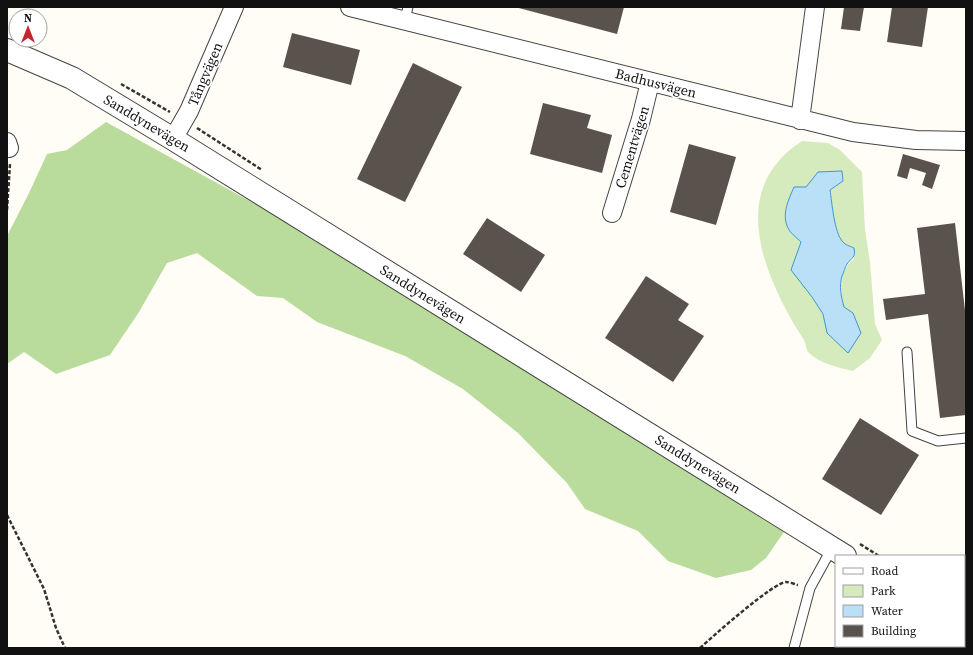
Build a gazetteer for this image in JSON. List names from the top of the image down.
{
  "streets": {
    "street": [
      "Tångvägen",
      "Badhusvägen",
      "Sanddynevägen",
      "Cementvägen"
    ]
  },
  "crossings": [
    ["Tångvägen", "Sanddynevägen"],
    ["Badhusvägen", "Cementvägen"]
  ],
  "legend": [
    "Road",
    "Park",
    "Water",
    "Building"
  ],
  "north": "top"
}
